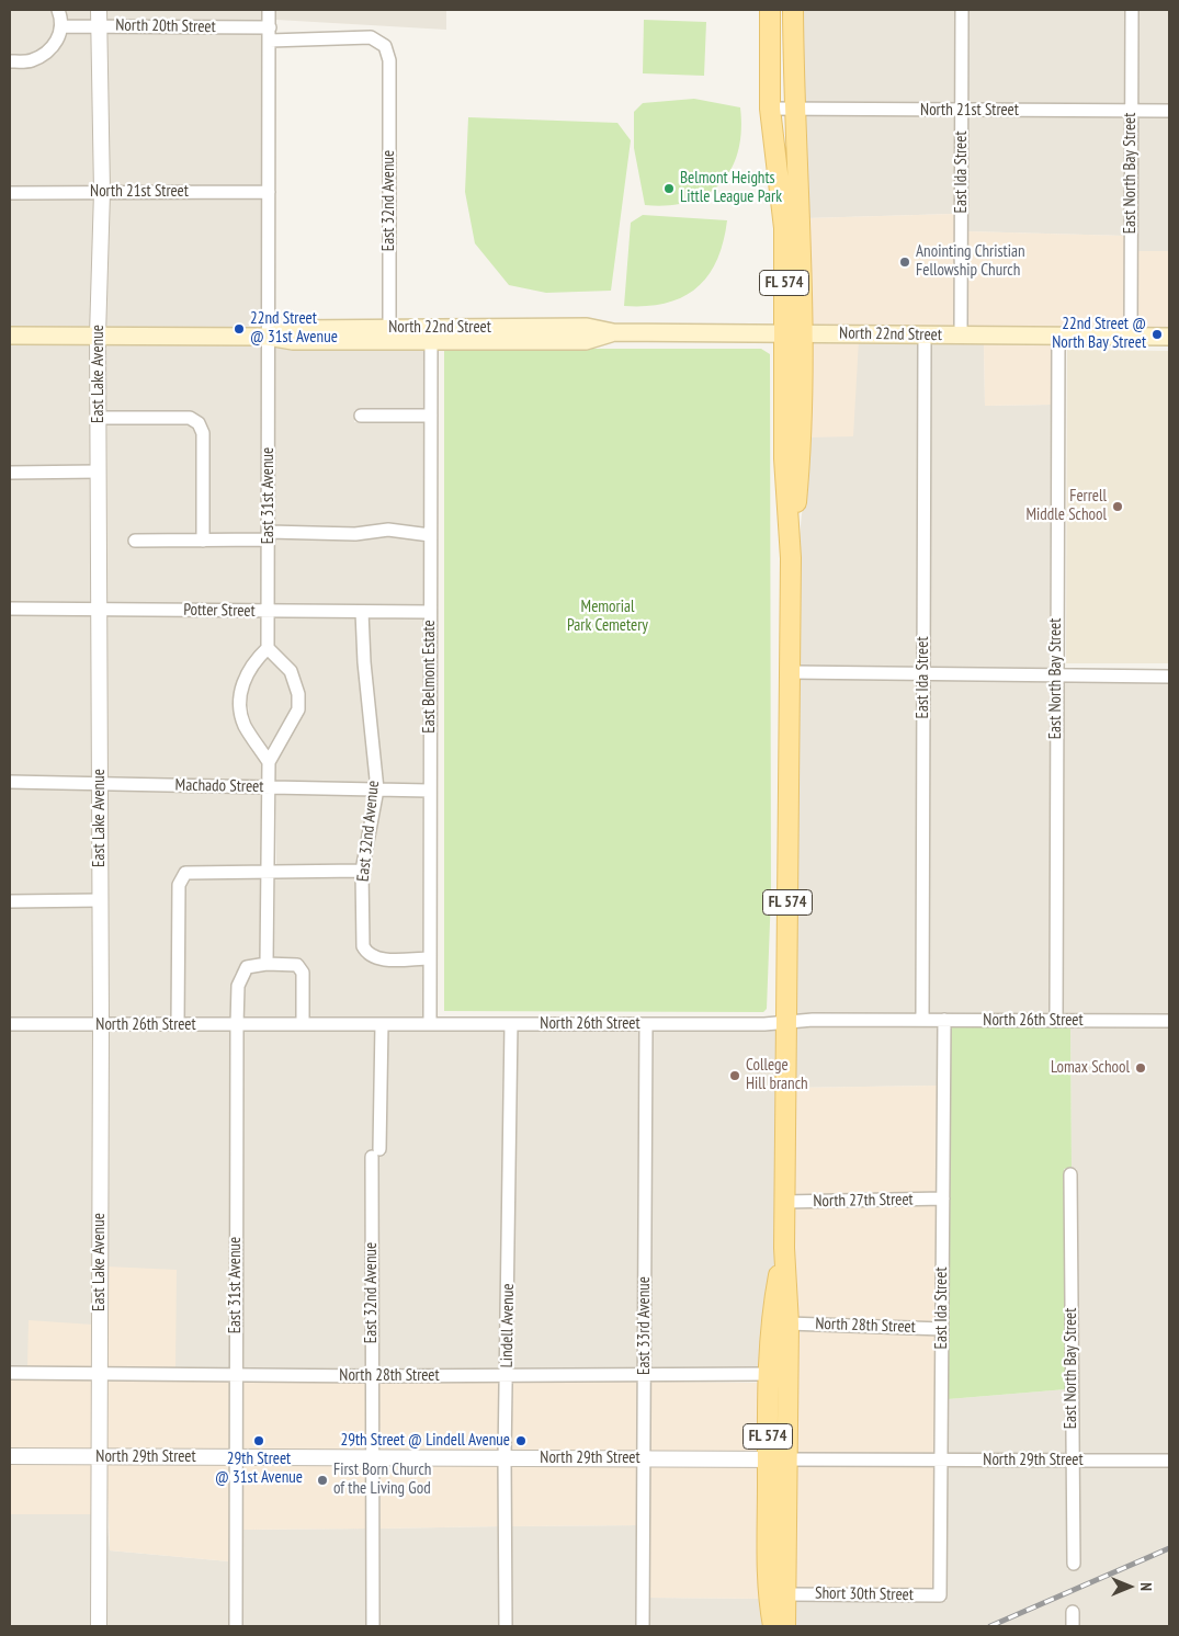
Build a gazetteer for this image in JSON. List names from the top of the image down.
{
  "streets": {
    "main road": ["FL 574", "North 22nd Street"],
    "street": [
      "North 20th Street",
      "North 21st Street",
      "East Ida Street",
      "East North Bay Street",
      "East 32nd Avenue",
      "East Lake Avenue",
      "East 31st Avenue",
      "Potter Street",
      "East Belmont Estate",
      "Machado Street",
      "North 26th Street",
      "North 27th Street",
      "Lindell Avenue",
      "East 33rd Avenue",
      "North 28th Street",
      "North 29th Street",
      "Short 30th Street"
    ]
  },
  "crossings": [
    ["North 20th Street", "East 32nd Avenue"],
    ["North 20th Street", "East Lake Avenue"],
    ["North 20th Street", "East 31st Avenue"],
    ["North 21st Street", "East Ida Street"],
    ["North 21st Street", "East North Bay Street"],
    ["North 21st Street", "FL 574"],
    ["North 21st Street", "East Lake Avenue"],
    ["North 21st Street", "East 31st Avenue"],
    ["East Ida Street", "North 22nd Street"],
    ["East Ida Street", "North 26th Street"],
    ["East Ida Street", "North 27th Street"],
    ["East Ida Street", "North 28th Street"],
    ["East Ida Street", "North 29th Street"],
    ["East Ida Street", "Short 30th Street"],
    ["East North Bay Street", "North 22nd Street"],
    ["East North Bay Street", "North 26th Street"],
    ["East North Bay Street", "North 29th Street"],
    ["East 32nd Avenue", "North 22nd Street"],
    ["East 32nd Avenue", "Potter Street"],
    ["East 32nd Avenue", "East Belmont Estate"],
    ["East 32nd Avenue", "Machado Street"],
    ["East 32nd Avenue", "North 26th Street"],
    ["East 32nd Avenue", "North 28th Street"],
    ["East 32nd Avenue", "North 29th Street"],
    ["FL 574", "North 22nd Street"],
    ["FL 574", "North 26th Street"],
    ["FL 574", "North 27th Street"],
    ["FL 574", "North 28th Street"],
    ["FL 574", "North 29th Street"],
    ["FL 574", "Short 30th Street"],
    ["North 22nd Street", "East Lake Avenue"],
    ["North 22nd Street", "East 31st Avenue"],
    ["North 22nd Street", "East Belmont Estate"],
    ["East Lake Avenue", "Potter Street"],
    ["East Lake Avenue", "Machado Street"],
    ["East Lake Avenue", "North 26th Street"],
    ["East Lake Avenue", "North 28th Street"],
    ["East Lake Avenue", "North 29th Street"],
    ["East 31st Avenue", "Potter Street"],
    ["East 31st Avenue", "North 26th Street"],
    ["East 31st Avenue", "North 28th Street"],
    ["East 31st Avenue", "North 29th Street"],
    ["Potter Street", "East Belmont Estate"],
    ["East Belmont Estate", "Machado Street"],
    ["East Belmont Estate", "North 26th Street"],
    ["North 26th Street", "Lindell Avenue"],
    ["North 26th Street", "East 33rd Avenue"],
    ["Lindell Avenue", "North 28th Street"],
    ["Lindell Avenue", "North 29th Street"],
    ["East 33rd Avenue", "North 28th Street"],
    ["East 33rd Avenue", "North 29th Street"]
  ],
  "parks": ["Memorial Park Cemetery"],
  "places": [
    "Belmont Heights Little League Park",
    "Anointing Christian Fellowship Church",
    "22nd Street @ 31st Avenue",
    "22nd Street @ North Bay Street",
    "Ferrell Middle School",
    "Lomax School",
    "College Hill branch",
    "29th Street @ 31st Avenue",
    "29th Street @ Lindell Avenue",
    "First Born Church of the Living God"
  ],
  "north": "right"
}
